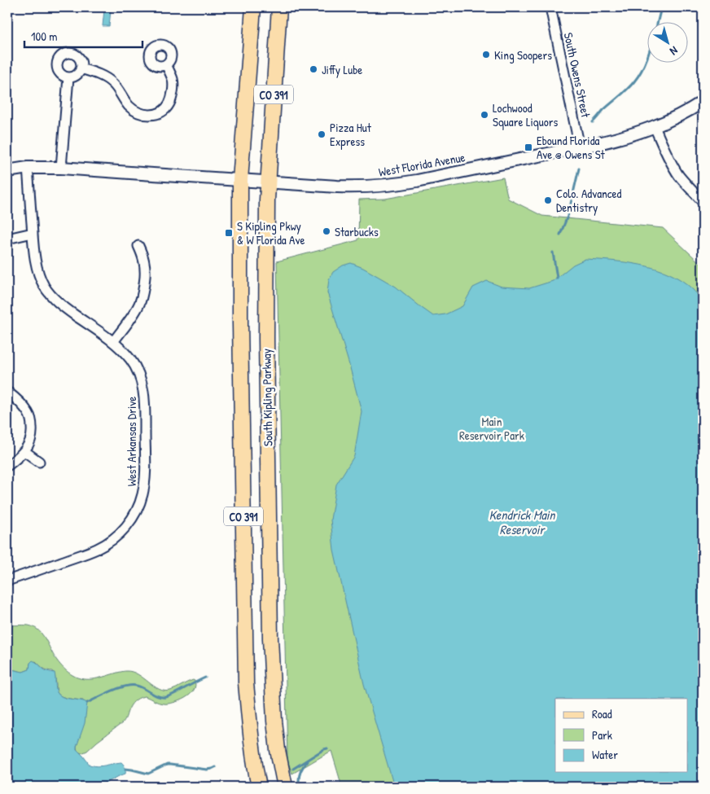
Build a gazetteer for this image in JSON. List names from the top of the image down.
{
  "streets": {
    "main road": ["CO 391", "South Kipling Parkway"],
    "street": ["South Owens Street", "West Florida Avenue", "West Arkansas Drive"]
  },
  "crossings": [
    ["South Owens Street", "West Florida Avenue"],
    ["West Florida Avenue", "South Kipling Parkway"],
    ["West Florida Avenue", "West Arkansas Drive"]
  ],
  "water": ["Kendrick Main Reservoir"],
  "parks": ["Main Reservoir Park"],
  "places": {
    "other": [
      "King Soopers",
      "Jiffy Lube",
      "Lochwood Square Liquors",
      "Pizza Hut Express",
      "Colo. Advanced Dentistry",
      "Starbucks"
    ],
    "transit": ["Ebound Florida Ave @ Owens St", "S Kipling Pkwy & W Florida Ave"]
  },
  "legend": ["Road", "Park", "Water"],
  "scale_bar": "100 m",
  "north": "bottom right"
}
